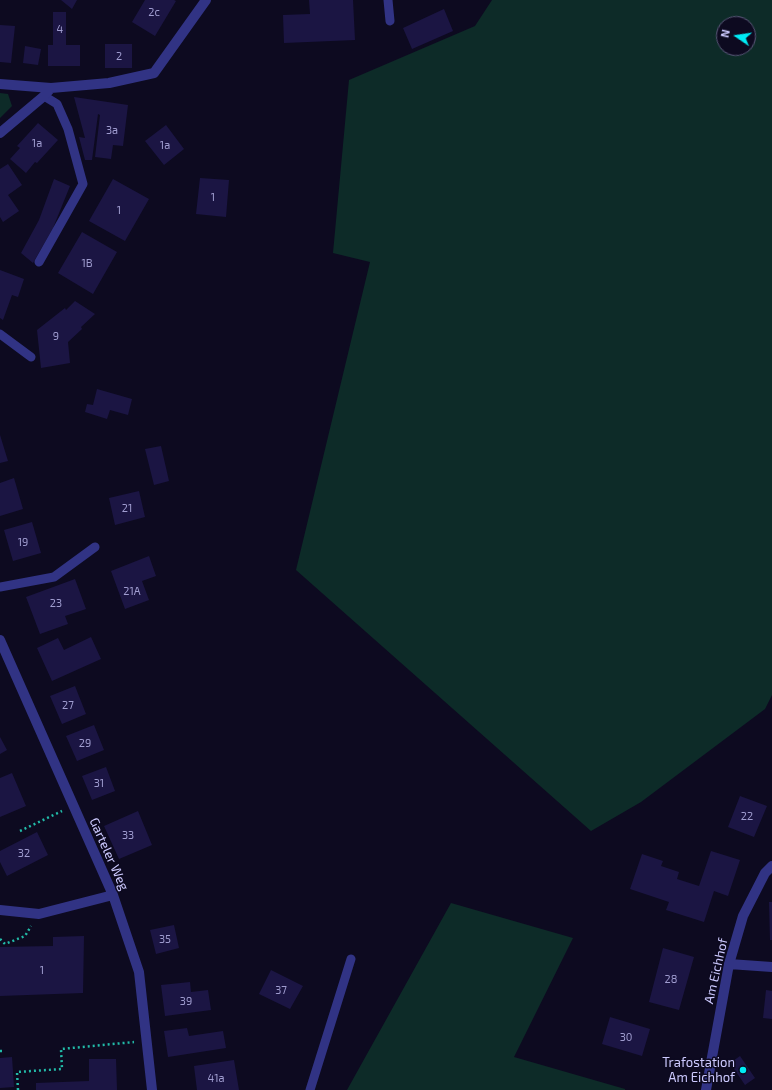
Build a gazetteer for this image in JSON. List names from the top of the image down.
{
  "streets": {
    "street": ["Garteler Weg", "Am Eichhof"]
  },
  "places": ["Trafostation Am Eichhof"],
  "house_numbers": [
    "2c",
    "4",
    "2",
    "3a",
    "1a",
    "1a",
    "1",
    "1",
    "1B",
    "9",
    "21",
    "19",
    "21A",
    "23",
    "27",
    "29",
    "31",
    "22",
    "33",
    "32",
    "35",
    "1",
    "28",
    "37",
    "39",
    "30",
    "41a"
  ],
  "north": "left"
}
